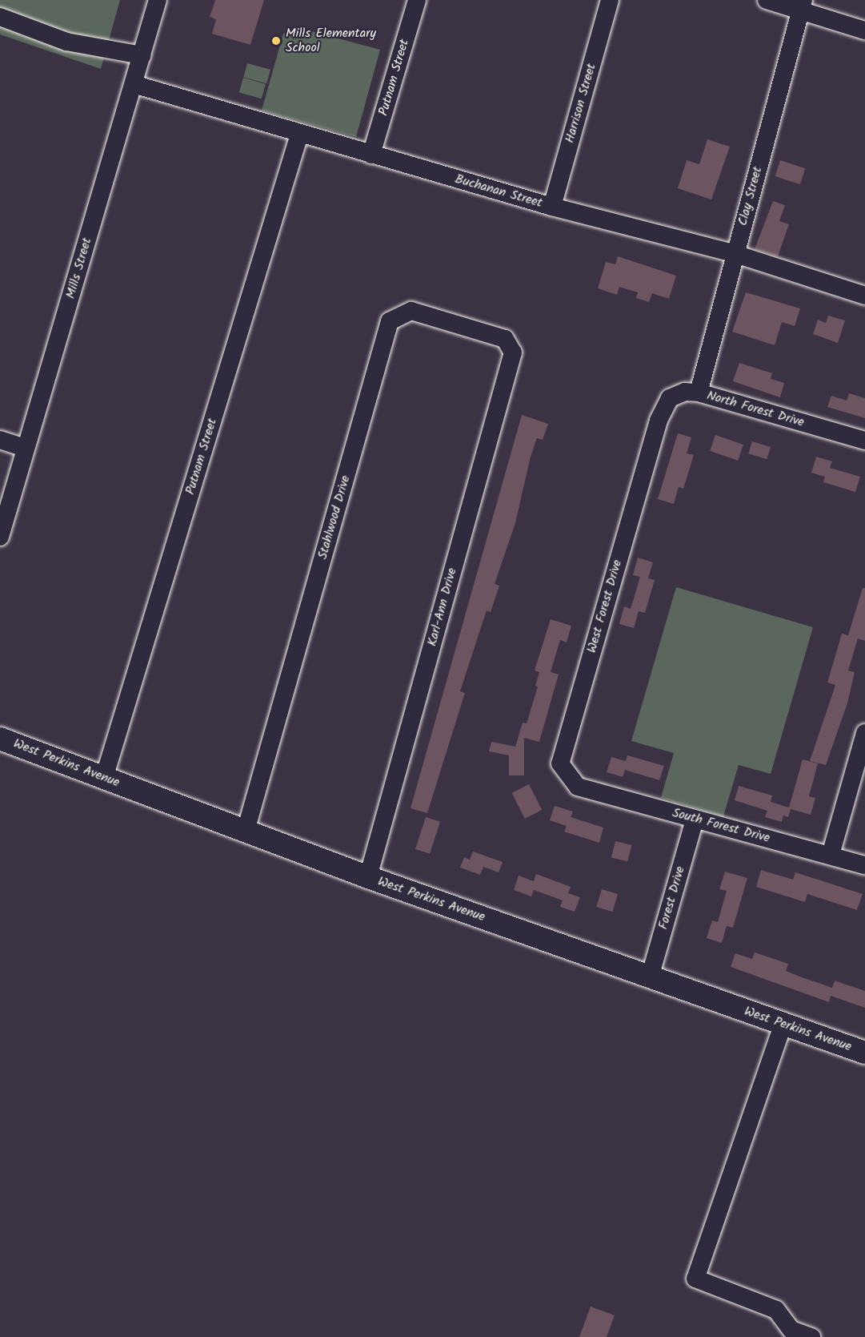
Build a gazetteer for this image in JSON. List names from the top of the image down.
{
  "streets": {
    "main road": ["West Perkins Avenue"],
    "street": [
      "Putnam Street",
      "Harrison Street",
      "Buchanan Street",
      "Clay Street",
      "Mills Street",
      "North Forest Drive",
      "Stahlwood Drive",
      "West Forest Drive",
      "Karl-Ann Drive",
      "South Forest Drive",
      "Forest Drive"
    ]
  },
  "crossings": [
    ["Putnam Street", "Buchanan Street"],
    ["Putnam Street", "West Perkins Avenue"],
    ["Harrison Street", "Buchanan Street"],
    ["Buchanan Street", "Clay Street"],
    ["Buchanan Street", "Mills Street"],
    ["Clay Street", "North Forest Drive"],
    ["North Forest Drive", "West Forest Drive"],
    ["Stahlwood Drive", "Karl-Ann Drive"],
    ["Stahlwood Drive", "West Perkins Avenue"],
    ["West Forest Drive", "South Forest Drive"],
    ["Karl-Ann Drive", "West Perkins Avenue"],
    ["West Perkins Avenue", "Forest Drive"],
    ["South Forest Drive", "Forest Drive"]
  ],
  "places": ["Mills Elementary School"]
}
